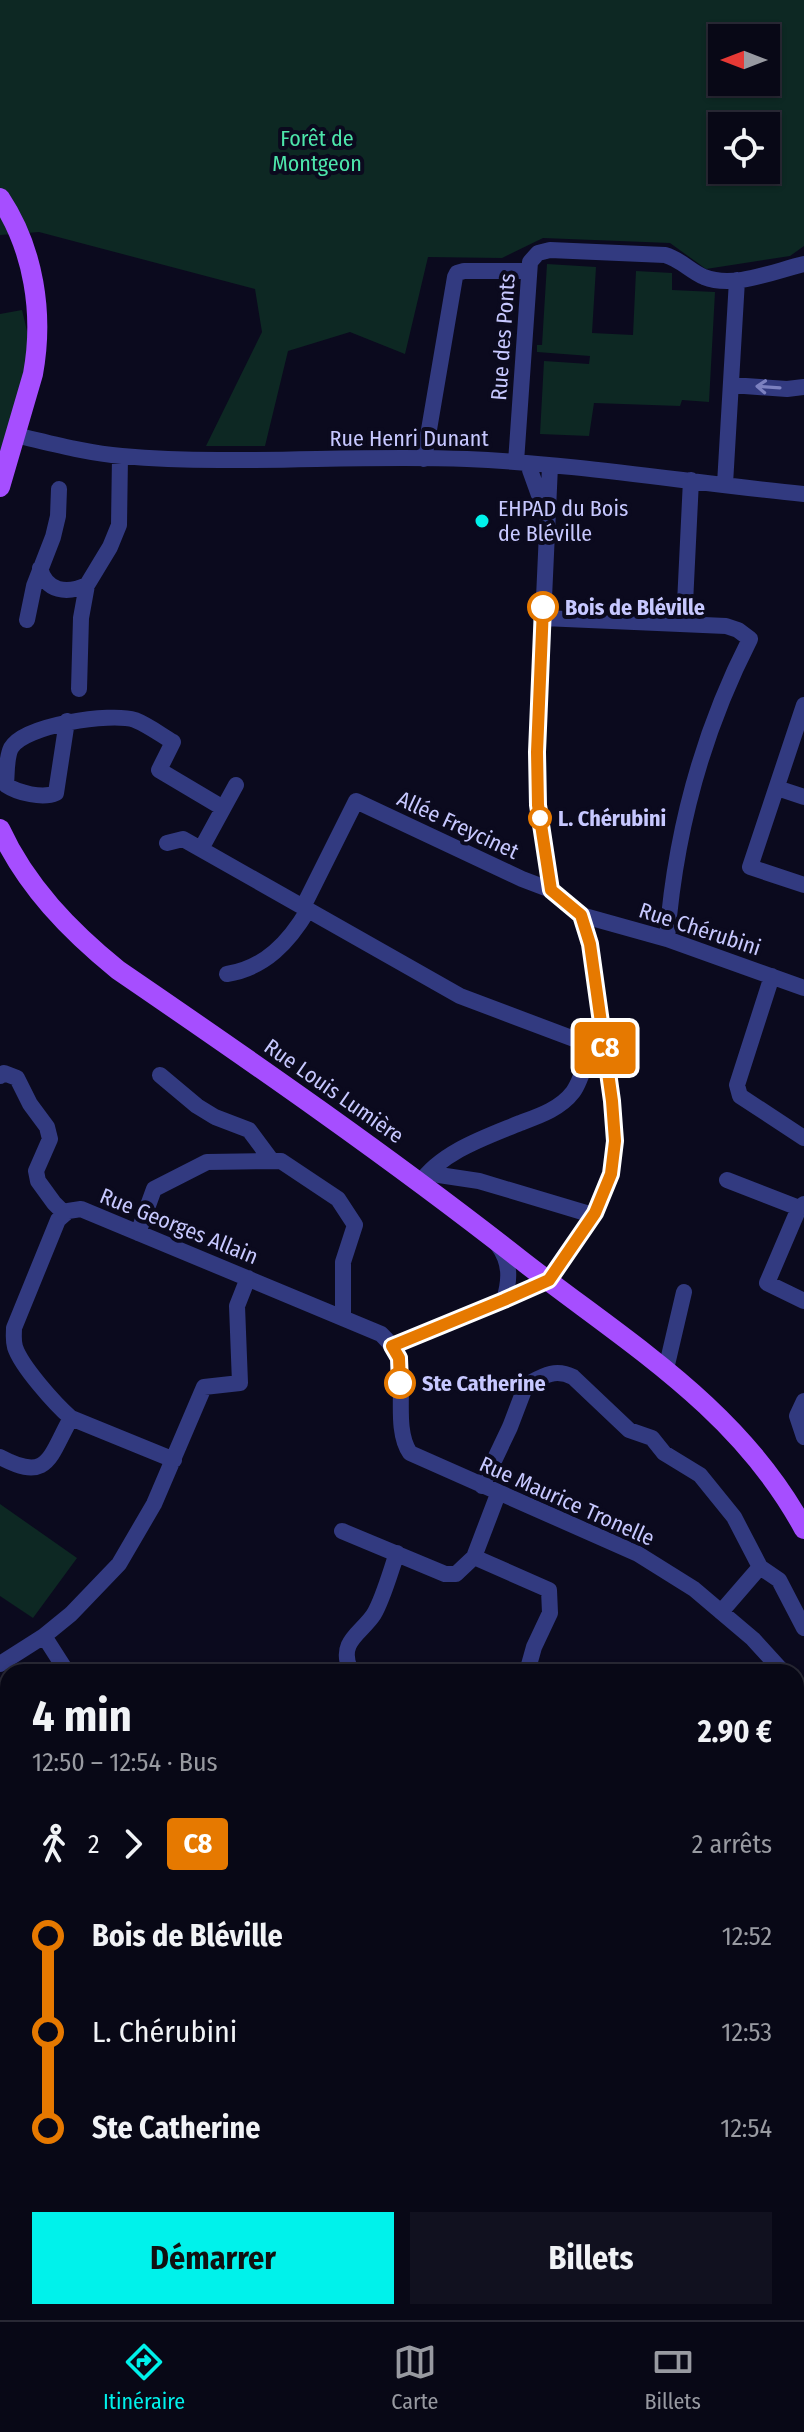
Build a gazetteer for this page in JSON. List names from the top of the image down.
{
  "streets": {
    "main road": ["Rue Louis Lumière"],
    "street": [
      "Rue des Ponts",
      "Rue Henri Dunant",
      "Allée Freycinet",
      "Rue Chérubini",
      "Rue Georges Allain",
      "Rue Maurice Tronelle"
    ]
  },
  "crossings": [
    ["Rue des Ponts", "Rue Henri Dunant"],
    ["Allée Freycinet", "Rue Chérubini"],
    ["Rue Georges Allain", "Rue Maurice Tronelle"]
  ],
  "parks": ["Forêt de Montgeon"],
  "places": [
    "EHPAD du Bois de Bléville",
    "Bois de Bléville",
    "L. Chérubini",
    "Ste Catherine"
  ],
  "lines": ["bus line C8"],
  "north": "left",
  "page": {
    "on_map": "C8",
    "heading": ["4 min", "12:50 – 12:54 · Bus", "2.90 €"],
    "legs": ["2", "C8", "2 arrêts"],
    "list": [
      {
        "name": "Bois de Bléville",
        "value": "12:52"
      },
      {
        "name": "L. Chérubini",
        "value": "12:53"
      },
      {
        "name": "Ste Catherine",
        "value": "12:54"
      }
    ],
    "buttons": ["Démarrer", "Billets"],
    "tabs": ["Itinéraire", "Carte", "Billets"]
  }
}
